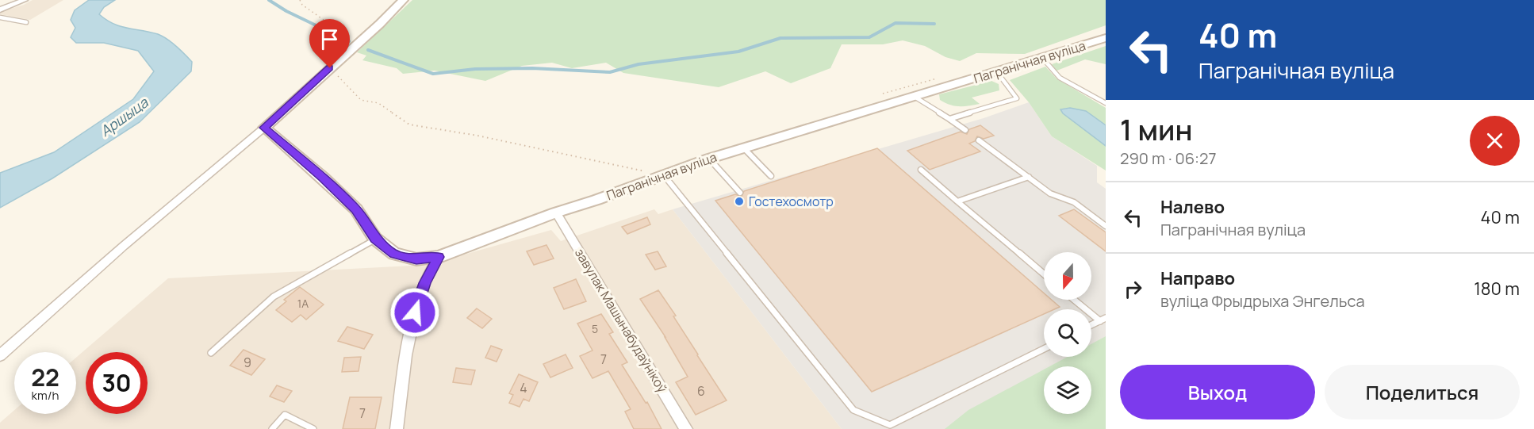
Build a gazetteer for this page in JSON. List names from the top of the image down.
{
  "streets": {
    "street": ["Пагранічная вуліца", "завулак Машынабудаўнікоў"]
  },
  "crossings": [
    ["Пагранічная вуліца", "завулак Машынабудаўнікоў"]
  ],
  "water": ["Аршыца"],
  "places": ["Гостехосмотр"],
  "house_numbers": [
    "1А",
    "5",
    "7",
    "9",
    "4",
    "6",
    "7"
  ],
  "north": "bottom",
  "page": {
    "turn": ["40 m", "Пагранічная вуліца"],
    "heading": ["1 мин", "290 m · 06:27"],
    "list": [
      {
        "name": "Налево",
        "note": "Пагранічная вуліца",
        "value": "40 m"
      },
      {
        "name": "Направо",
        "note": "вуліца Фрыдрыха Энгельса",
        "value": "180 m"
      }
    ],
    "speed": "22 km/h",
    "limit": "30",
    "buttons": ["Выход", "Поделиться"]
  }
}
